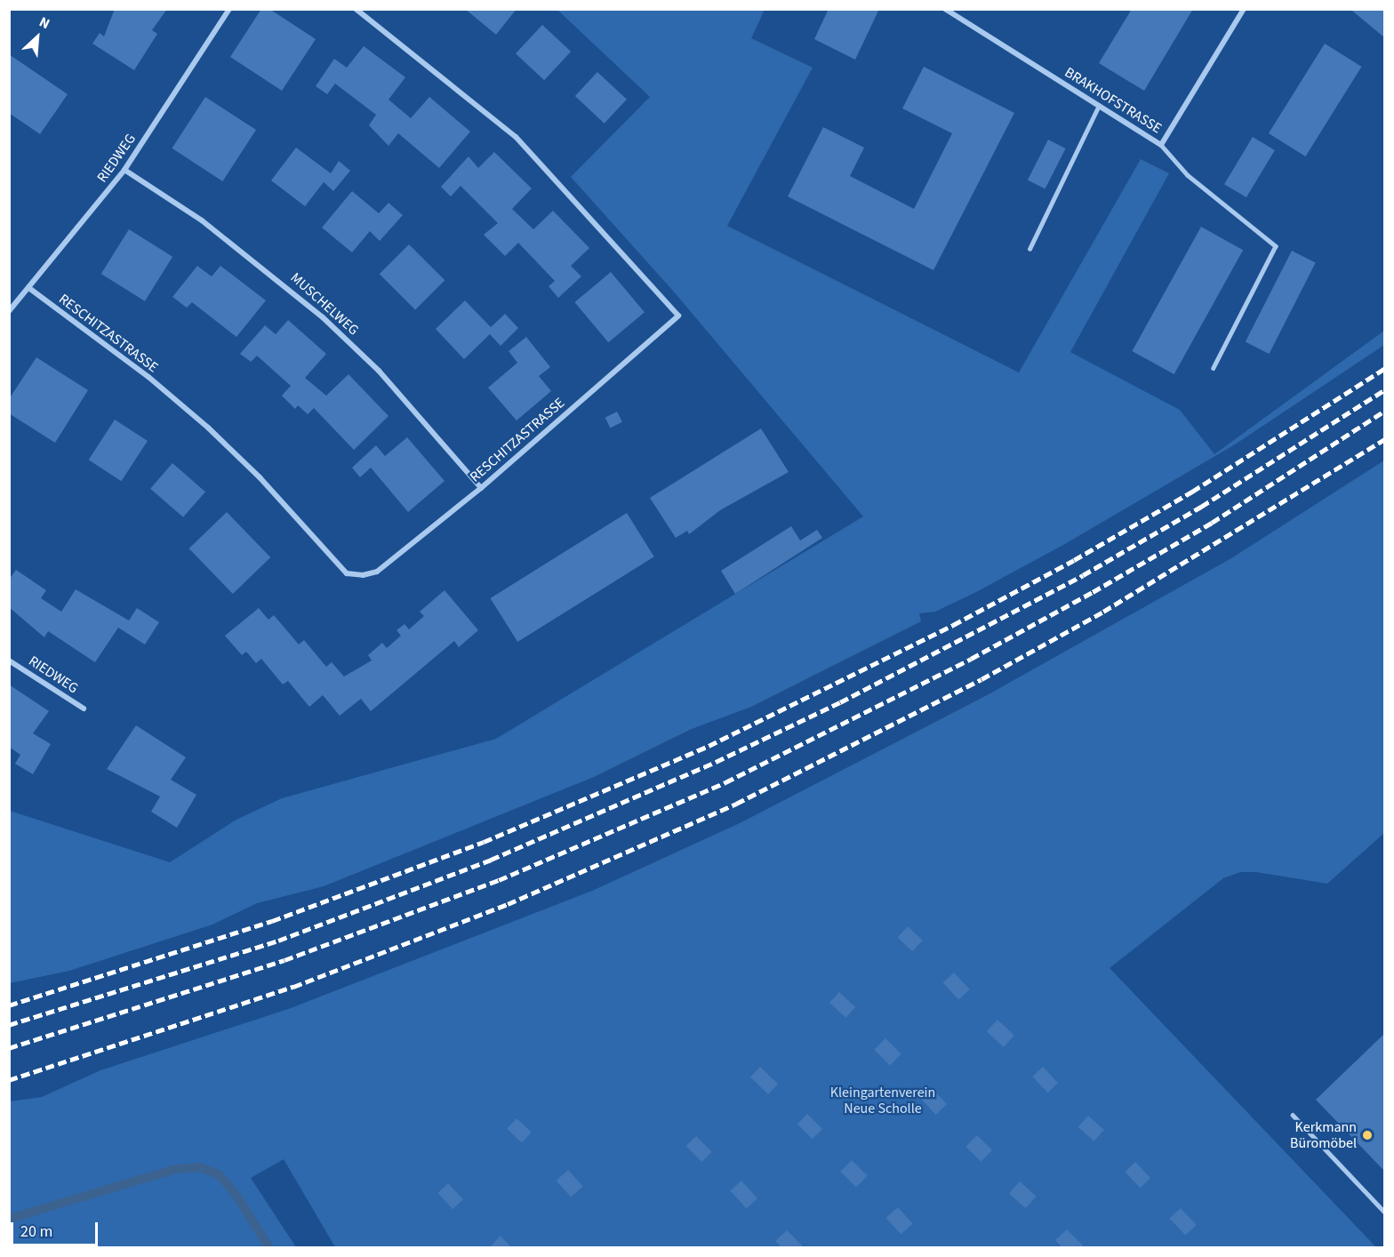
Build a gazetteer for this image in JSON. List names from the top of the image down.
{
  "streets": {
    "street": [
      "BRAKHOFSTRASSE",
      "RIEDWEG",
      "MUSCHELWEG",
      "RESCHITZASTRASSE"
    ]
  },
  "crossings": [
    ["RIEDWEG", "MUSCHELWEG"],
    ["RIEDWEG", "RESCHITZASTRASSE"],
    ["MUSCHELWEG", "RESCHITZASTRASSE"]
  ],
  "parks": ["Kleingartenverein Neue Scholle"],
  "places": ["Kerkmann Büromöbel"],
  "scale_bar": "20 m",
  "north": "top right"
}
